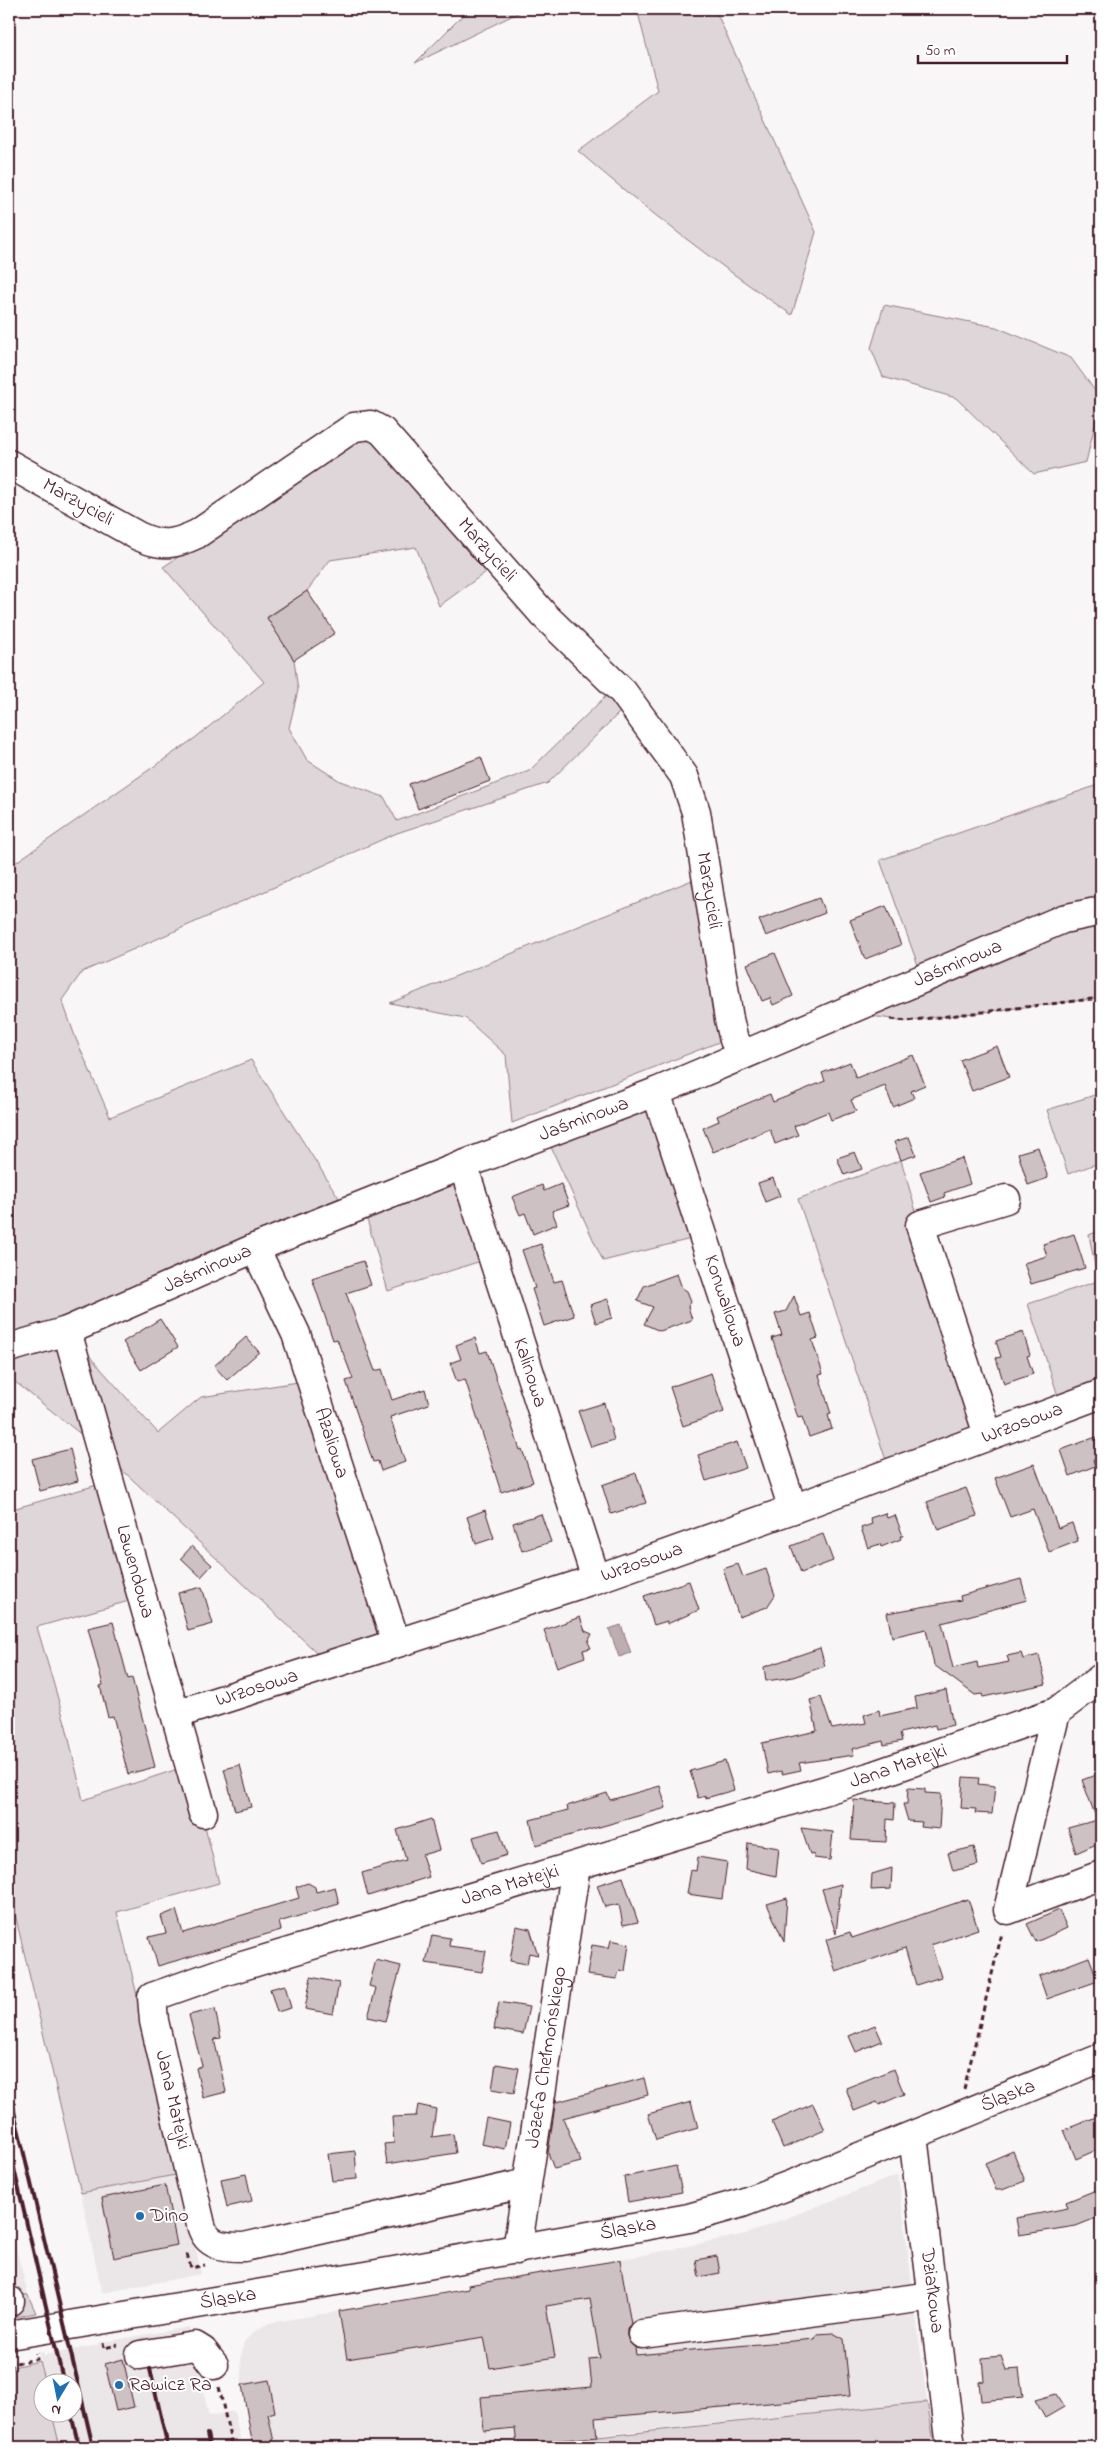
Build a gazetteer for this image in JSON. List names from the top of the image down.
{
  "streets": {
    "street": [
      "Marzycieli",
      "Jaśminowa",
      "Konwaliowa",
      "Kalinowa",
      "Wrzosowa",
      "Azaliowa",
      "Lawendowa",
      "Jana Matejki",
      "Józefa Chełmońskiego",
      "Śląska",
      "Działkowa"
    ]
  },
  "crossings": [
    ["Marzycieli", "Jaśminowa"],
    ["Jaśminowa", "Konwaliowa"],
    ["Jaśminowa", "Kalinowa"],
    ["Jaśminowa", "Azaliowa"],
    ["Jaśminowa", "Lawendowa"],
    ["Konwaliowa", "Wrzosowa"],
    ["Kalinowa", "Wrzosowa"],
    ["Wrzosowa", "Azaliowa"],
    ["Wrzosowa", "Lawendowa"],
    ["Jana Matejki", "Józefa Chełmońskiego"],
    ["Józefa Chełmońskiego", "Śląska"],
    ["Śląska", "Działkowa"]
  ],
  "places": ["Dino", "Rawicz Ra"],
  "scale_bar": "50 m",
  "north": "bottom"
}
